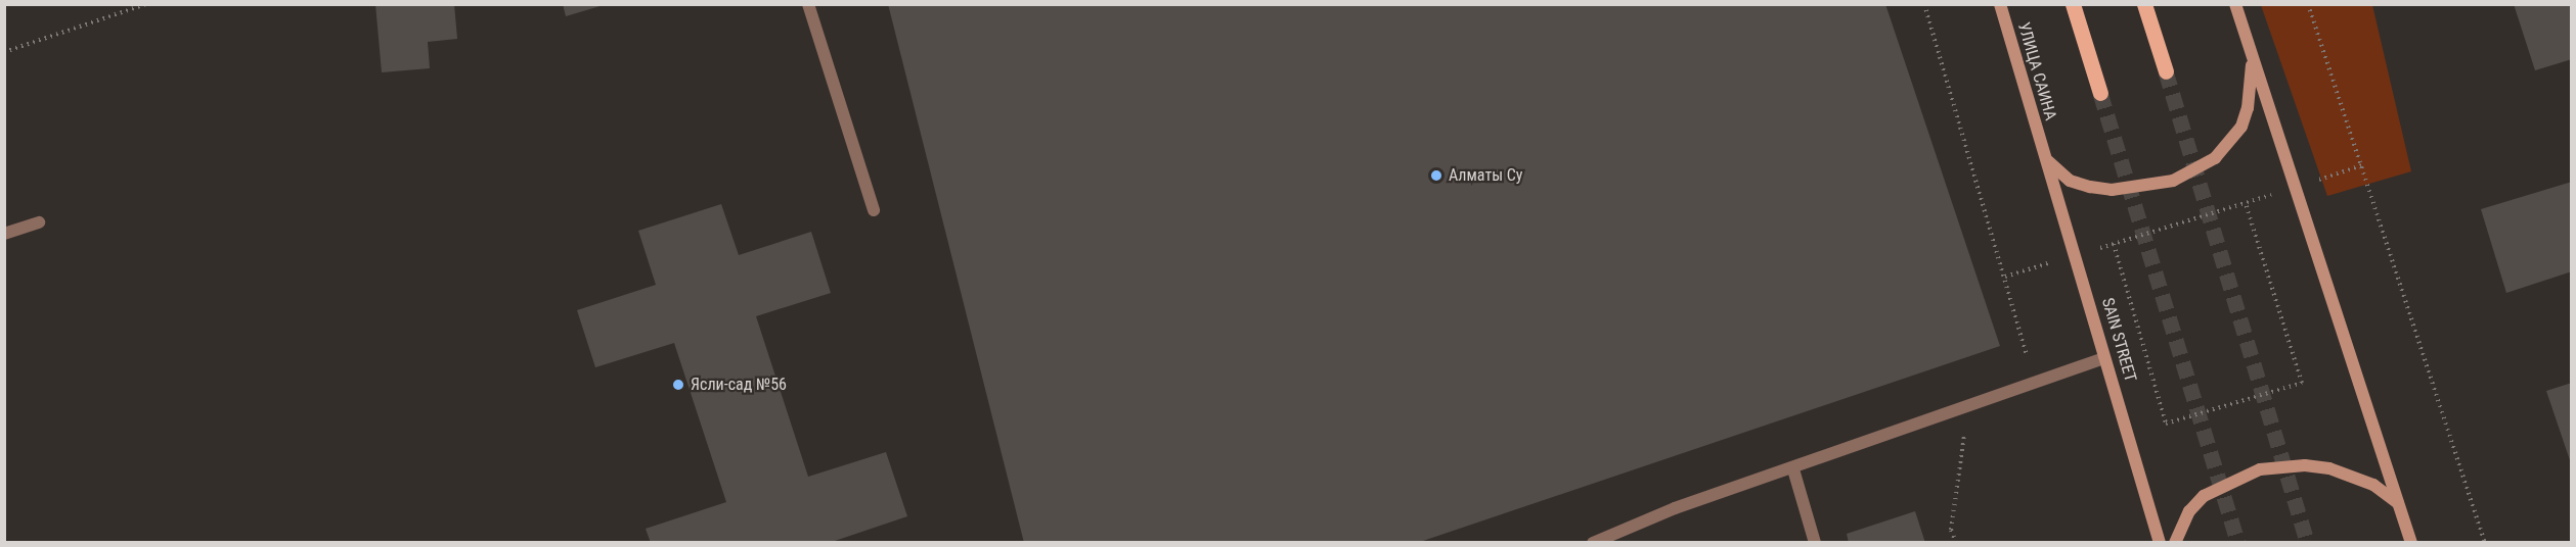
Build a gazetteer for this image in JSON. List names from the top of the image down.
{
  "streets": {
    "main road": ["УЛИЦА САИНА", "SAIN STREET"]
  },
  "crossings": [
    ["УЛИЦА САИНА", "SAIN STREET"]
  ],
  "places": ["Алматы Су", "Ясли-сад №56"]
}
